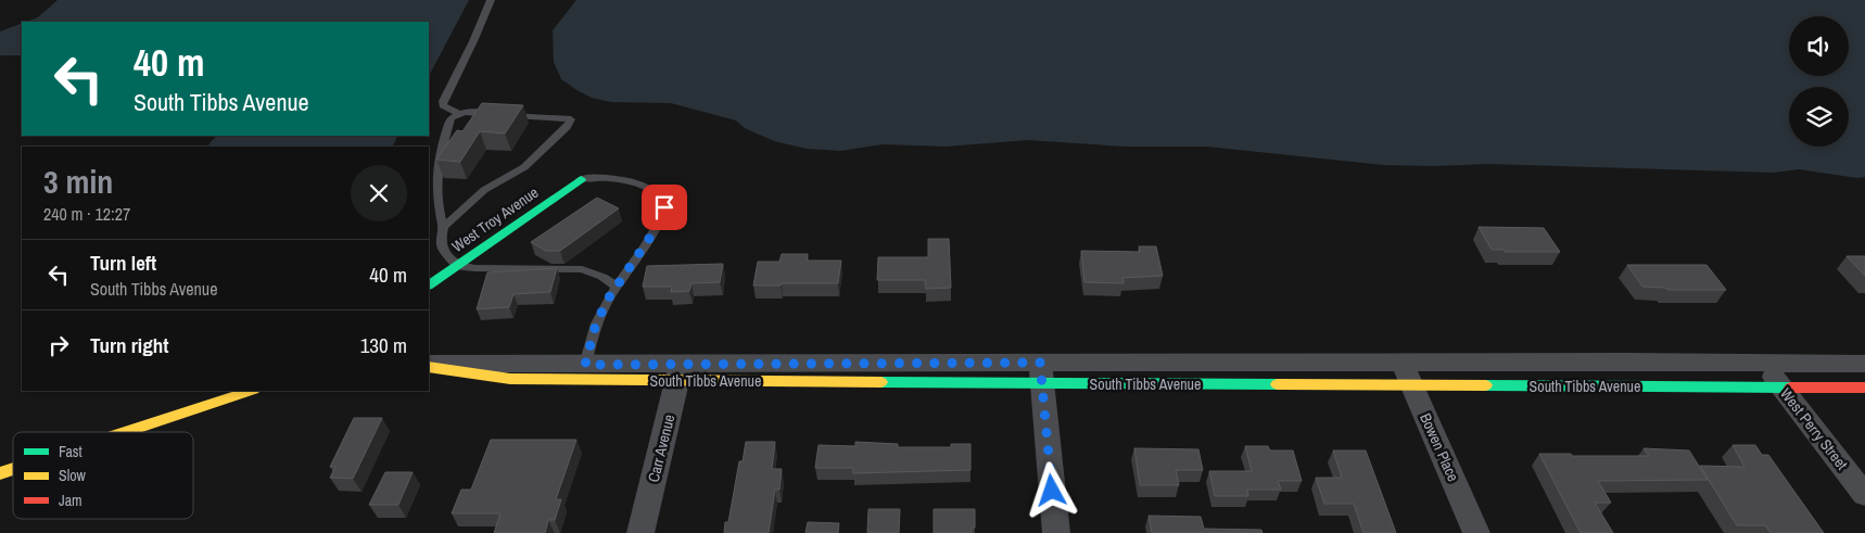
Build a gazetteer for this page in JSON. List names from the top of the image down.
{
  "streets": {
    "street": [
      "West Troy Avenue",
      "South Tibbs Avenue",
      "West Perry Street",
      "Bowen Place",
      "Carr Avenue"
    ]
  },
  "crossings": [
    ["South Tibbs Avenue", "West Perry Street"],
    ["South Tibbs Avenue", "Bowen Place"],
    ["South Tibbs Avenue", "Carr Avenue"]
  ],
  "legend": ["Fast", "Slow", "Jam"],
  "page": {
    "turn": ["40 m", "South Tibbs Avenue"],
    "heading": ["3 min", "240 m · 12:27"],
    "list": [
      {
        "name": "Turn left",
        "note": "South Tibbs Avenue",
        "value": "40 m"
      },
      {
        "name": "Turn right",
        "value": "130 m"
      }
    ]
  }
}
